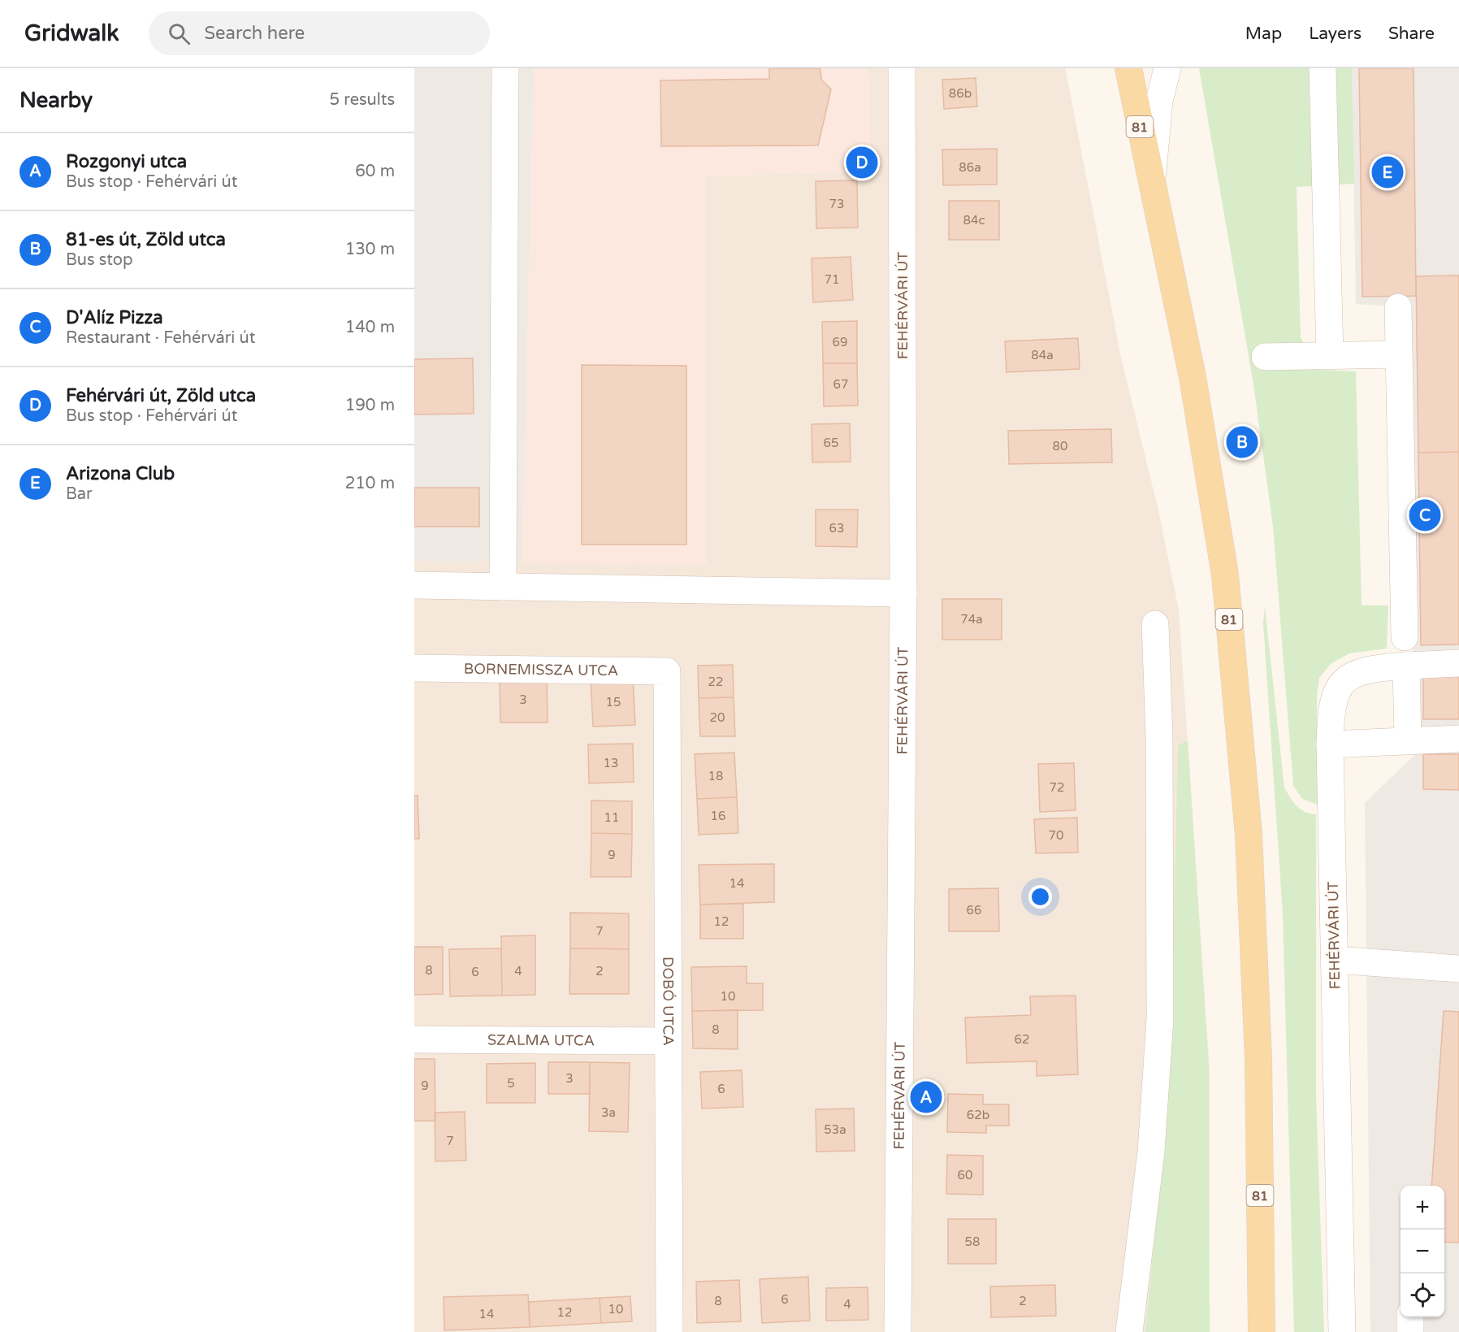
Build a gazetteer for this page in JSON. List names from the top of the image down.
{
  "streets": {
    "main road": ["81"],
    "street": [
      "FEHÉRVÁRI ÚT",
      "BORNEMISSZA UTCA",
      "DOBÓ UTCA",
      "SZALMA UTCA"
    ]
  },
  "crossings": [
    ["BORNEMISSZA UTCA", "DOBÓ UTCA"],
    ["DOBÓ UTCA", "SZALMA UTCA"]
  ],
  "house_numbers": [
    "86b",
    "86a",
    "73",
    "84c",
    "71",
    "69",
    "84a",
    "67",
    "65",
    "80",
    "63",
    "74a",
    "22",
    "3",
    "15",
    "20",
    "13",
    "18",
    "72",
    "16",
    "11",
    "70",
    "9",
    "14",
    "66",
    "12",
    "7",
    "8",
    "4",
    "2",
    "6",
    "10",
    "8",
    "62",
    "3",
    "5",
    "9",
    "6",
    "3a",
    "62b",
    "53a",
    "7",
    "60",
    "58",
    "6",
    "8",
    "2",
    "4",
    "10",
    "12",
    "14"
  ],
  "page": {
    "header": "Gridwalk",
    "search": "Search here",
    "nav": ["Map", "Layers", "Share"],
    "heading": ["Nearby", "5 results"],
    "list": [
      {
        "mark": "A",
        "name": "Rozgonyi utca",
        "note": "Bus stop · Fehérvári út",
        "value": "60 m"
      },
      {
        "mark": "B",
        "name": "81-es út, Zöld utca",
        "note": "Bus stop",
        "value": "130 m"
      },
      {
        "mark": "C",
        "name": "D'Alíz Pizza",
        "note": "Restaurant · Fehérvári út",
        "value": "140 m"
      },
      {
        "mark": "D",
        "name": "Fehérvári út, Zöld utca",
        "note": "Bus stop · Fehérvári út",
        "value": "190 m"
      },
      {
        "mark": "E",
        "name": "Arizona Club",
        "note": "Bar",
        "value": "210 m"
      }
    ],
    "pins": [
      "D",
      "E",
      "B",
      "C",
      "A"
    ],
    "map_buttons": ["+", "−"]
  }
}
